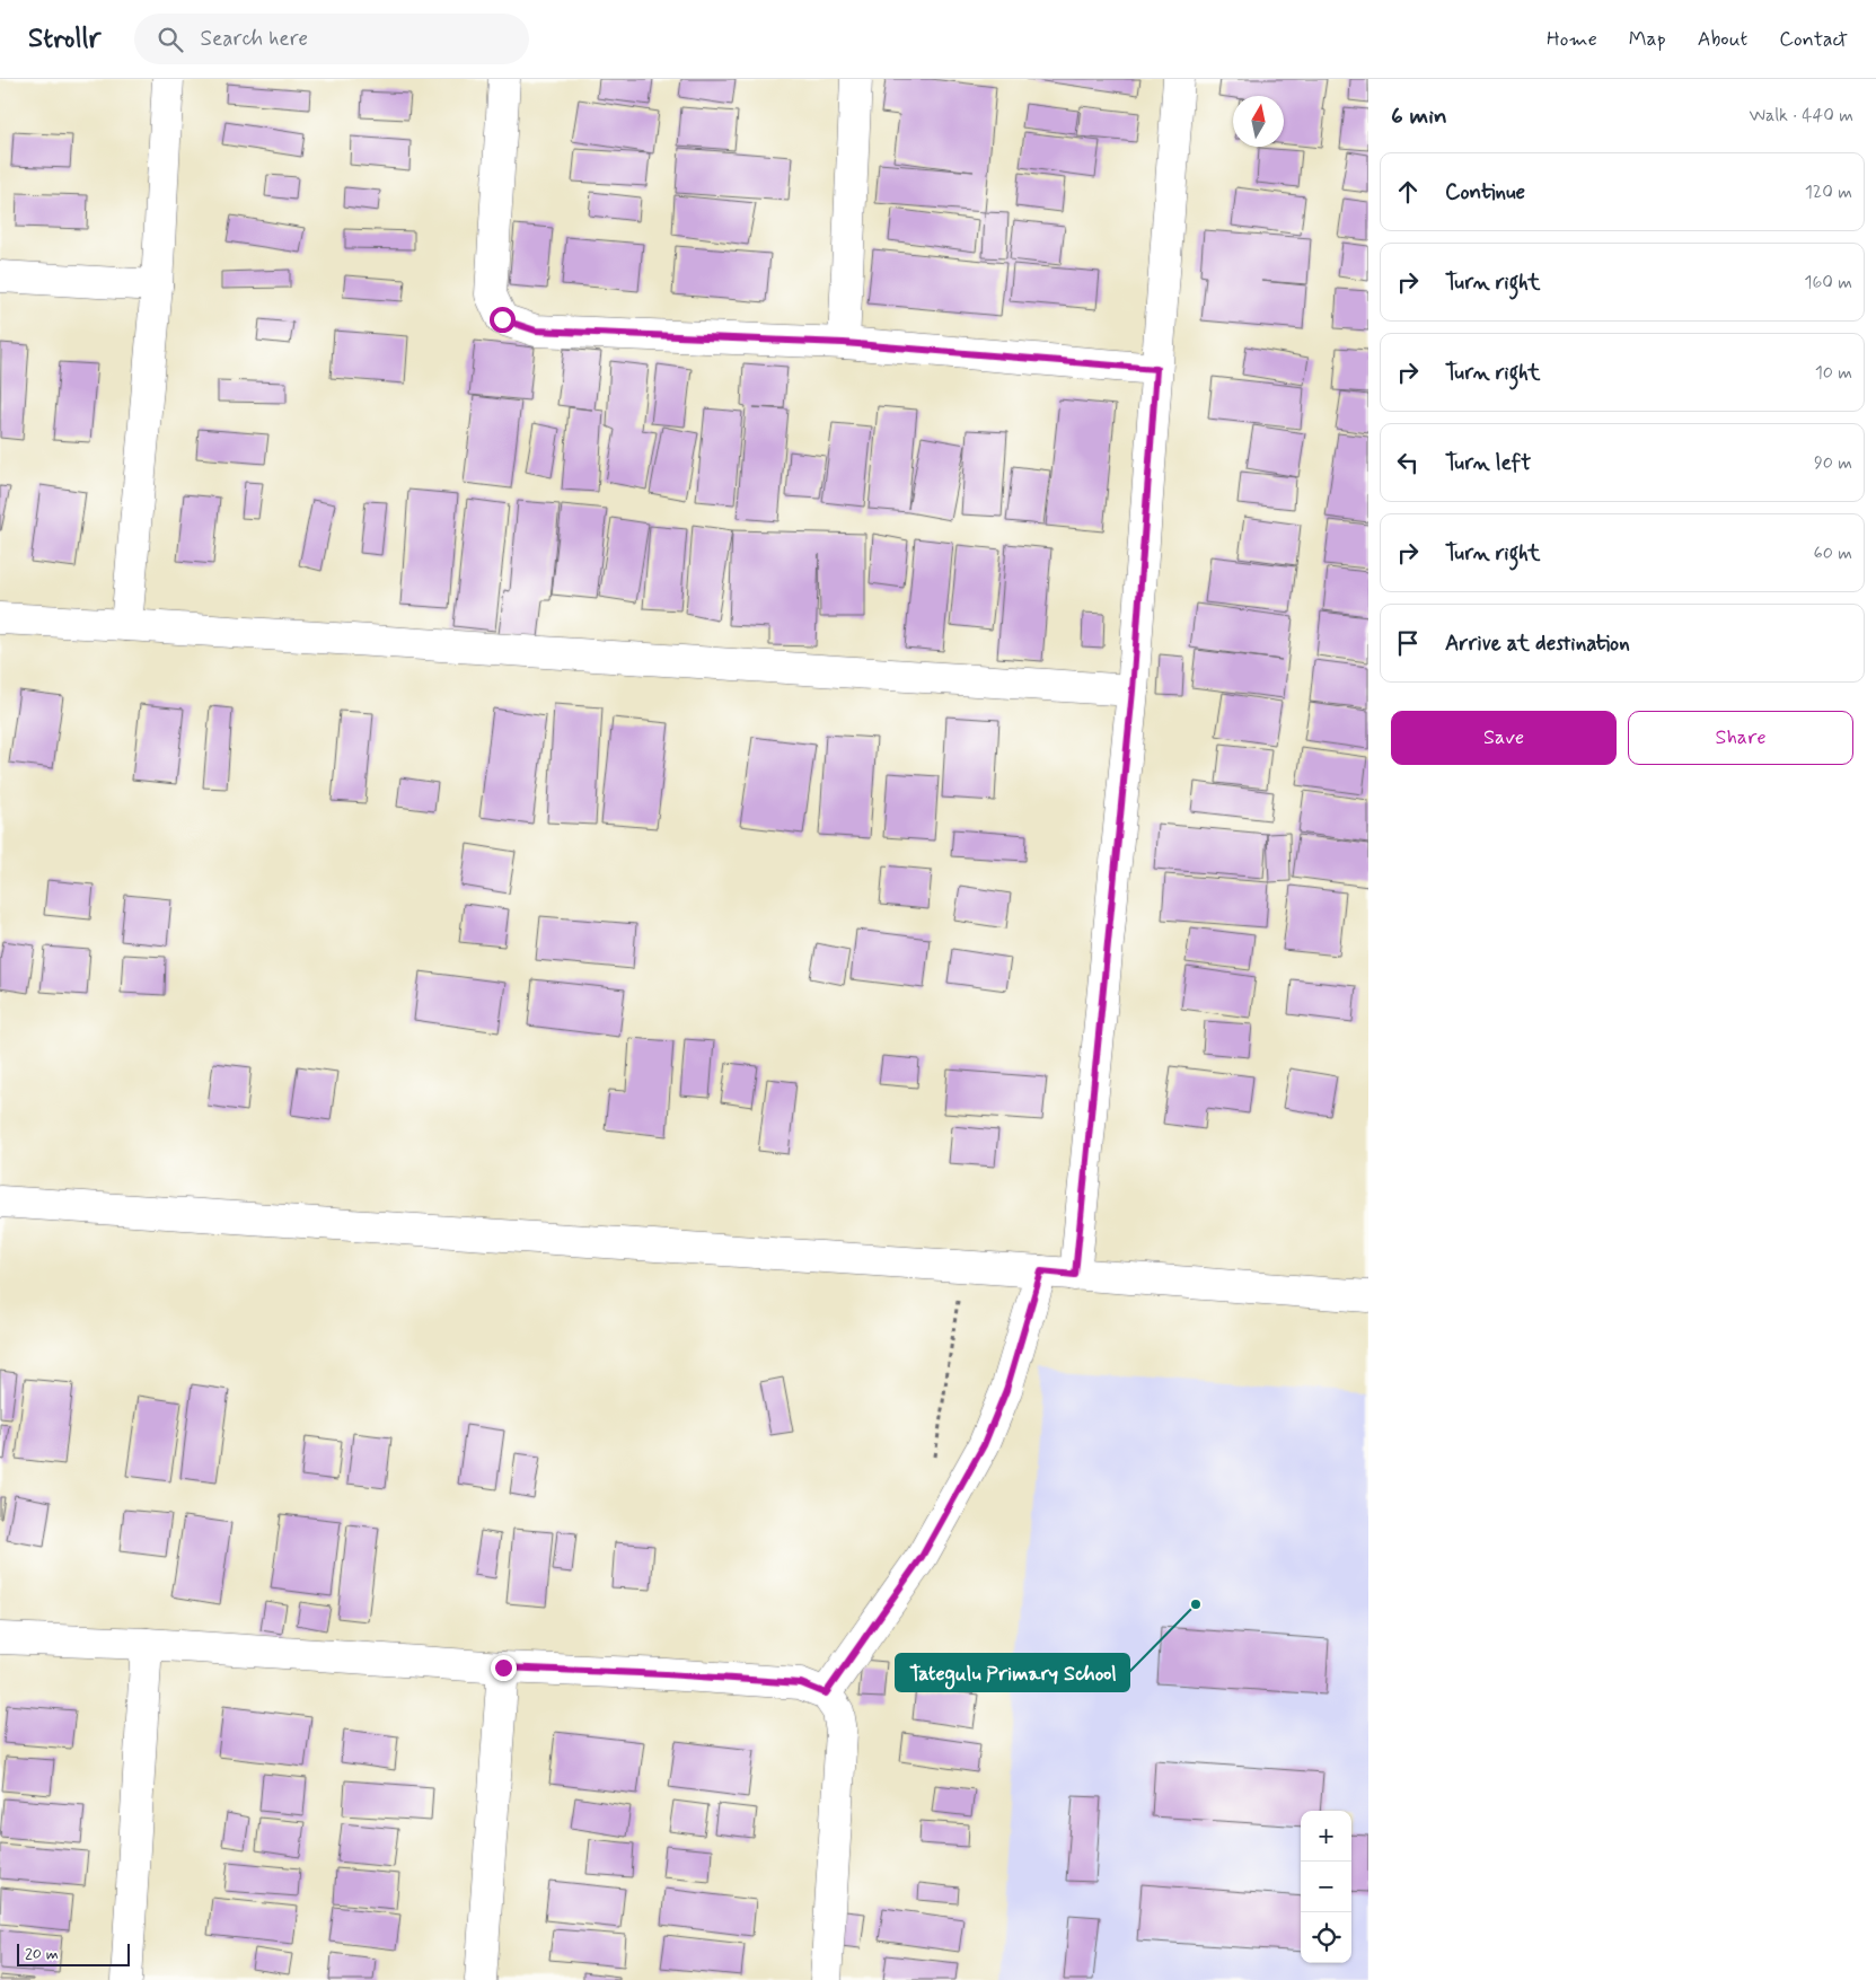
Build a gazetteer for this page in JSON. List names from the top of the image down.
{
  "places": ["Tategulu Primary School"],
  "scale_bar": "20 m",
  "north": "top",
  "page": {
    "header": "Strollr",
    "search": "Search here",
    "nav": [
      "Home",
      "Map",
      "About",
      "Contact"
    ],
    "heading": ["6 min", "Walk · 440 m"],
    "list": [
      ["Continue", "120 m"],
      ["Turn right", "160 m"],
      ["Turn right", "10 m"],
      ["Turn left", "90 m"],
      ["Turn right", "60 m"],
      "Arrive at destination"
    ],
    "buttons": ["Save", "Share"],
    "map_buttons": ["+", "−"],
    "scale": "20 m"
  }
}
